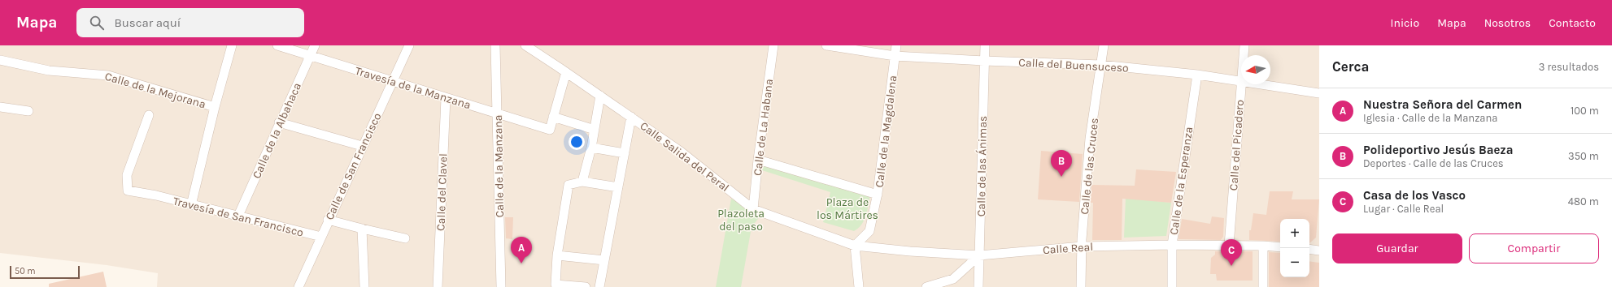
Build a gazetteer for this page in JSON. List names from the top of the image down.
{
  "streets": {
    "street": [
      "Calle del Buensuceso",
      "Travesía de la Manzana",
      "Calle de la Mejorana",
      "Calle de La Habana",
      "Calle de la Albahaca",
      "Calle de la Magdalena",
      "Calle del Picadero",
      "Calle Salida del Peral",
      "Calle de San Francisco",
      "Calle de la Manzana",
      "Calle de las Ánimas",
      "Calle de las Cruces",
      "Calle de la Esperanza",
      "Calle del Clavel",
      "Travesía de San Francisco",
      "Calle Real"
    ]
  },
  "crossings": [
    ["Calle del Buensuceso", "Calle de la Magdalena"],
    ["Calle del Buensuceso", "Calle del Picadero"],
    ["Calle del Buensuceso", "Calle de las Ánimas"],
    ["Calle del Buensuceso", "Calle de las Cruces"],
    ["Calle del Buensuceso", "Calle de la Esperanza"],
    ["Travesía de la Manzana", "Calle de la Albahaca"],
    ["Travesía de la Manzana", "Calle de San Francisco"],
    ["Travesía de la Manzana", "Calle de la Manzana"],
    ["Travesía de la Manzana", "Calle del Clavel"],
    ["Calle de La Habana", "Calle Salida del Peral"],
    ["Calle de la Albahaca", "Travesía de San Francisco"],
    ["Calle de la Magdalena", "Calle Salida del Peral"],
    ["Calle de la Magdalena", "Calle Real"],
    ["Calle del Picadero", "Calle Real"],
    ["Calle Salida del Peral", "Calle Real"],
    ["Calle de San Francisco", "Travesía de San Francisco"],
    ["Calle de las Ánimas", "Calle Real"],
    ["Calle de las Cruces", "Calle Real"],
    ["Calle de la Esperanza", "Calle Real"]
  ],
  "parks": ["Plaza de los Mártires", "Plazoleta del paso"],
  "scale_bar": "50 m",
  "north": "left",
  "page": {
    "header": "Mapa",
    "search": "Buscar aquí",
    "nav": [
      "Inicio",
      "Mapa",
      "Nosotros",
      "Contacto"
    ],
    "heading": ["Cerca", "3 resultados"],
    "list": [
      {
        "mark": "A",
        "name": "Nuestra Señora del Carmen",
        "note": "Iglesia · Calle de la Manzana",
        "value": "100 m"
      },
      {
        "mark": "B",
        "name": "Polideportivo Jesús Baeza",
        "note": "Deportes · Calle de las Cruces",
        "value": "350 m"
      },
      {
        "mark": "C",
        "name": "Casa de los Vasco",
        "note": "Lugar · Calle Real",
        "value": "480 m"
      }
    ],
    "pins": ["B", "A", "C"],
    "map_buttons": ["+", "−"],
    "buttons": ["Guardar", "Compartir"],
    "scale": "50 m"
  }
}
